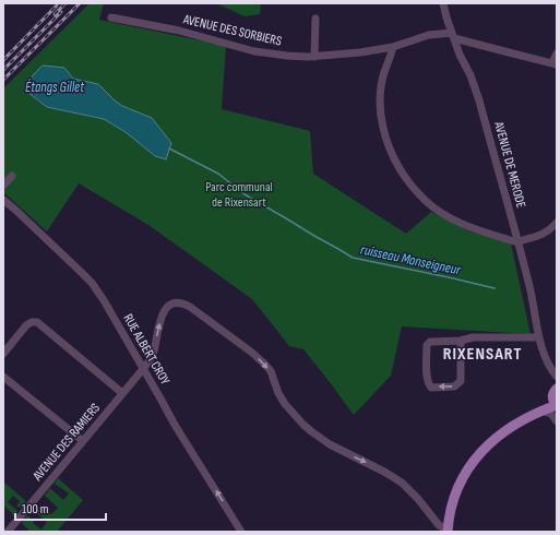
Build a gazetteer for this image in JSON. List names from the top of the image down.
{
  "streets": {
    "street": [
      "AVENUE DES SORBIERS",
      "AVENUE DE MERODE",
      "RUE ALBERT CROY",
      "AVENUE DES RAMIERS"
    ]
  },
  "crossings": [
    ["AVENUE DES SORBIERS", "AVENUE DE MERODE"],
    ["RUE ALBERT CROY", "AVENUE DES RAMIERS"]
  ],
  "one_way": ["RUE ALBERT CROY"],
  "districts": ["RIXENSART"],
  "water": ["Étangs Gillet", "ruisseau Monseigneur"],
  "parks": ["Parc communal de Rixensart"],
  "scale_bar": "100 m"
}
